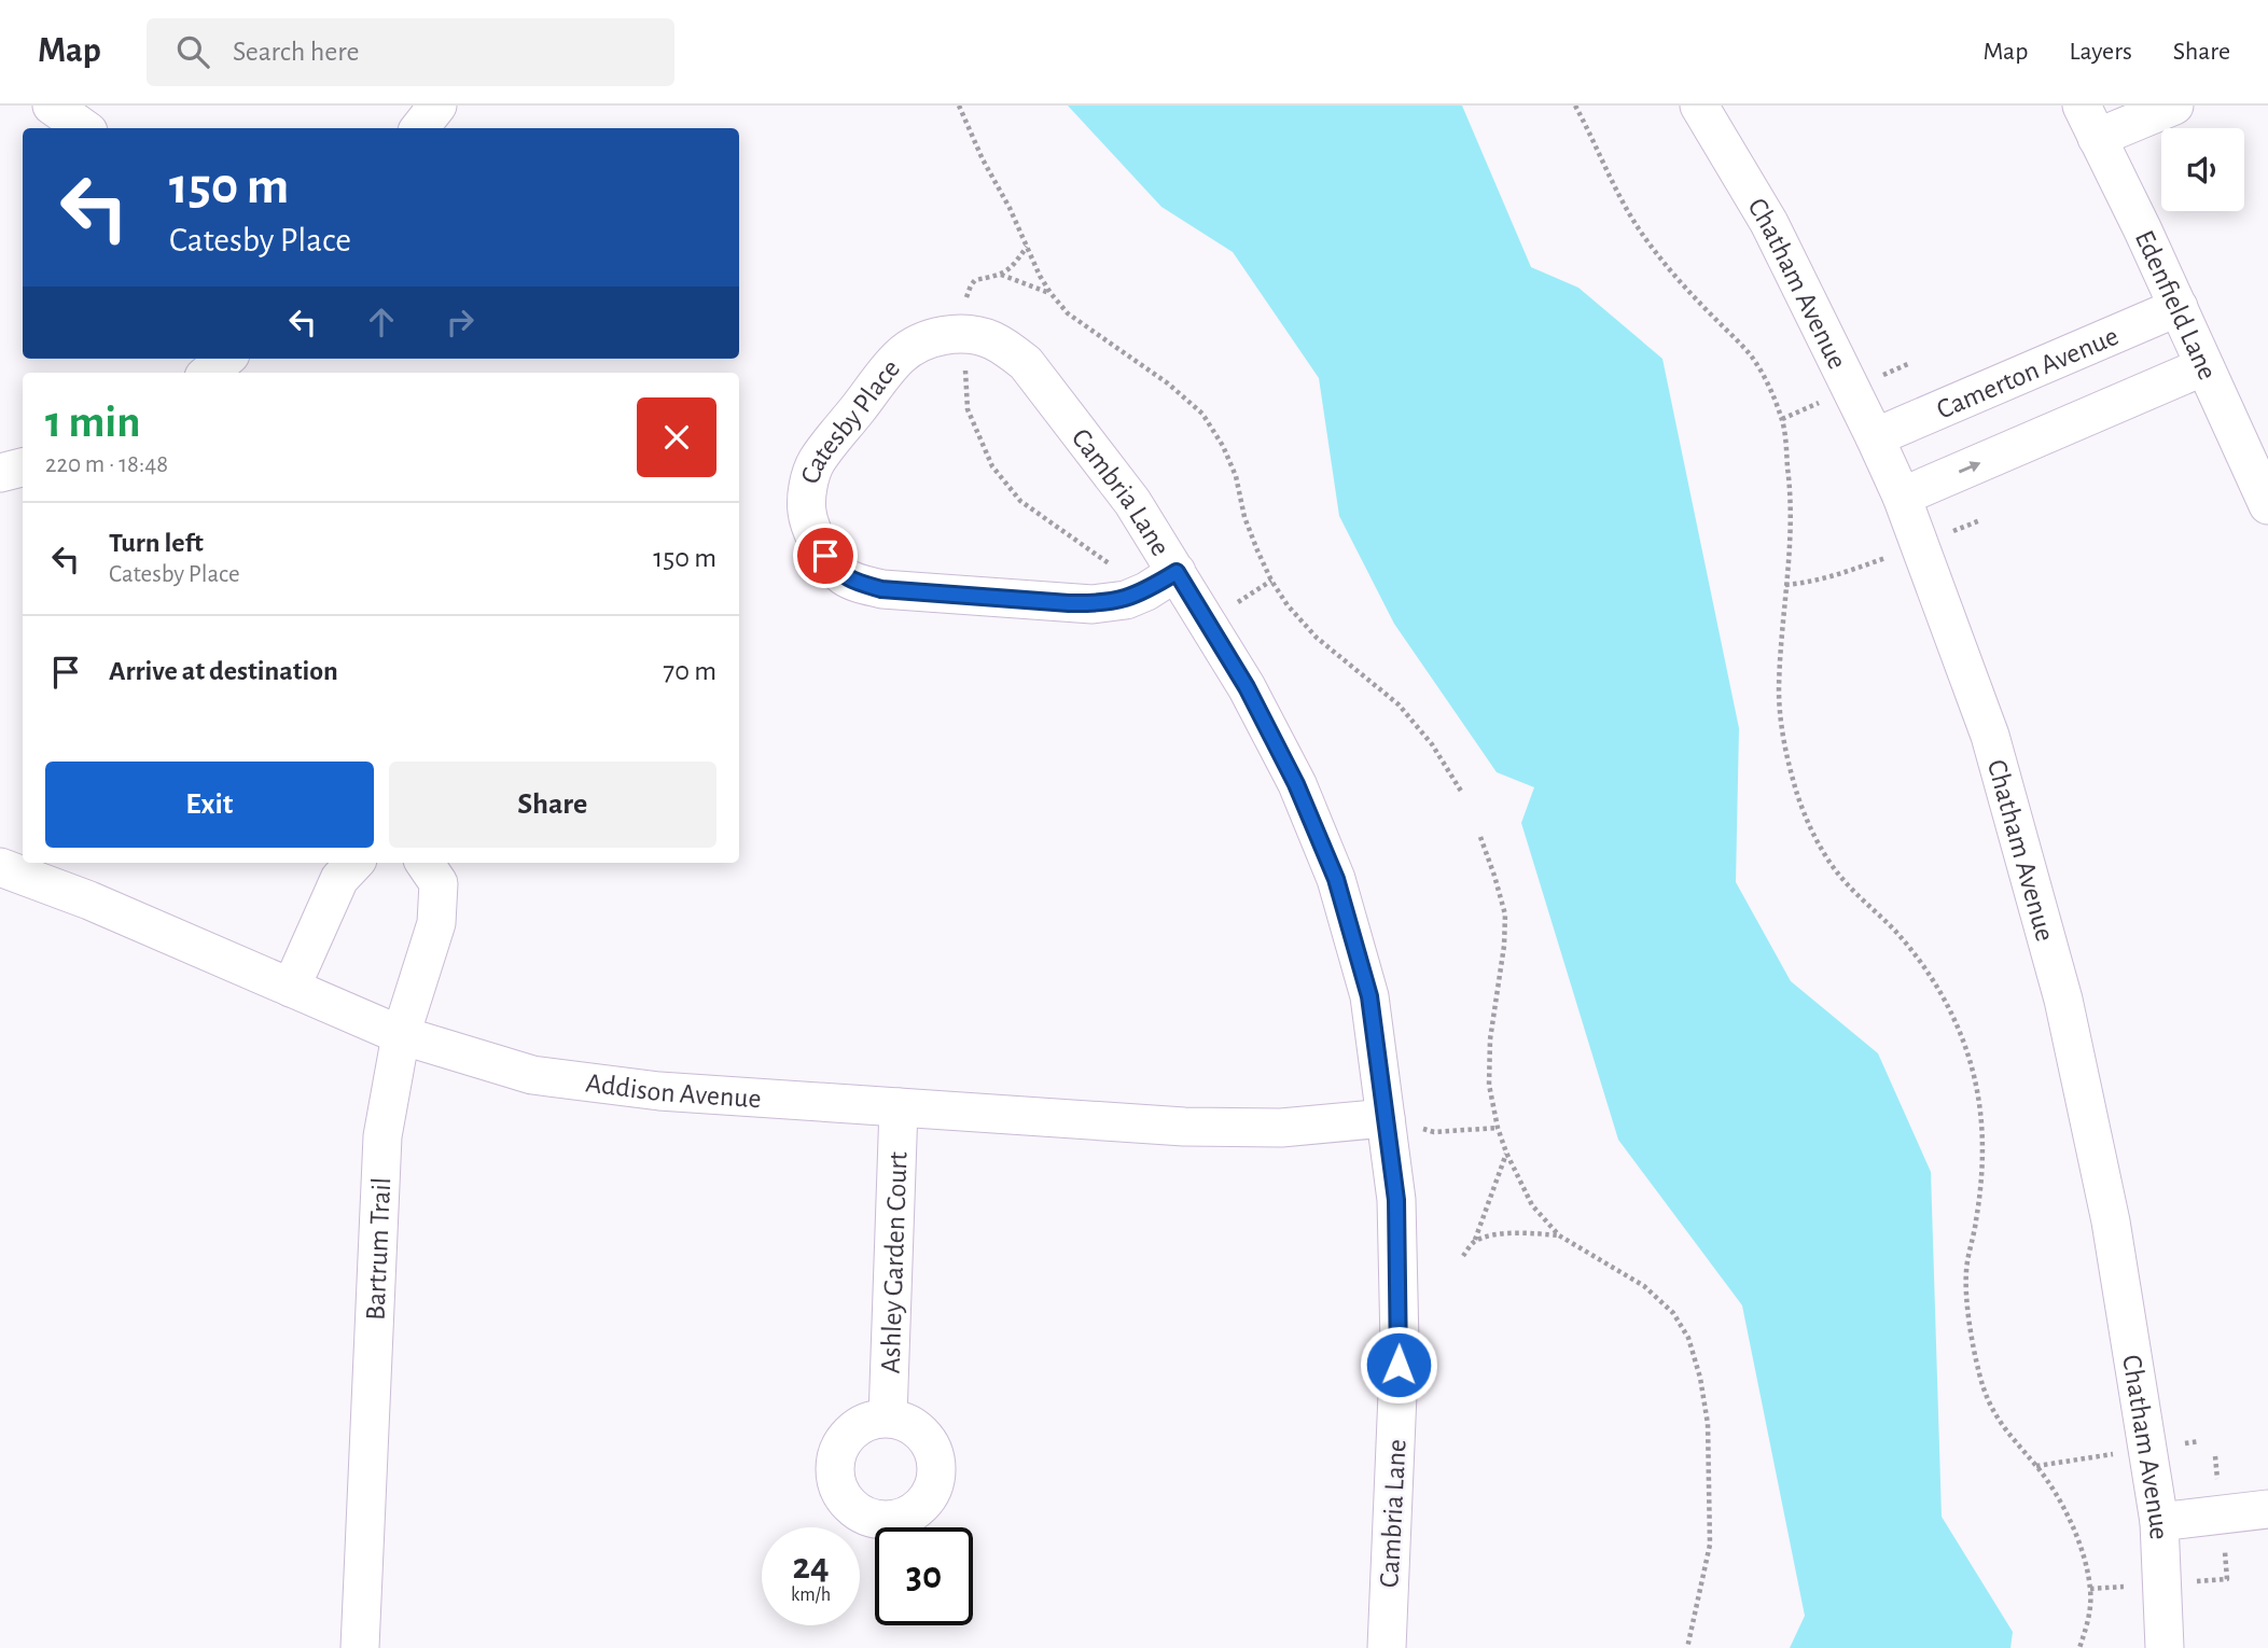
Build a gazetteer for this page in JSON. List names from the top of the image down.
{
  "streets": {
    "street": [
      "Chatham Avenue",
      "Edenfield Lane",
      "Camerton Avenue",
      "Catesby Place",
      "Cambria Lane",
      "Addison Avenue",
      "Bartrum Trail",
      "Ashley Garden Court"
    ]
  },
  "crossings": [
    ["Chatham Avenue", "Camerton Avenue"],
    ["Edenfield Lane", "Camerton Avenue"],
    ["Catesby Place", "Cambria Lane"],
    ["Cambria Lane", "Addison Avenue"],
    ["Addison Avenue", "Bartrum Trail"],
    ["Addison Avenue", "Ashley Garden Court"]
  ],
  "page": {
    "header": "Map",
    "search": "Search here",
    "nav": ["Map", "Layers", "Share"],
    "turn": ["150 m", "Catesby Place"],
    "heading": ["1 min", "220 m · 18:48"],
    "list": [
      {
        "name": "Turn left",
        "note": "Catesby Place",
        "value": "150 m"
      },
      {
        "name": "Arrive at destination",
        "value": "70 m"
      }
    ],
    "buttons": ["Exit", "Share"],
    "speed": "24 km/h",
    "limit": "30"
  }
}
